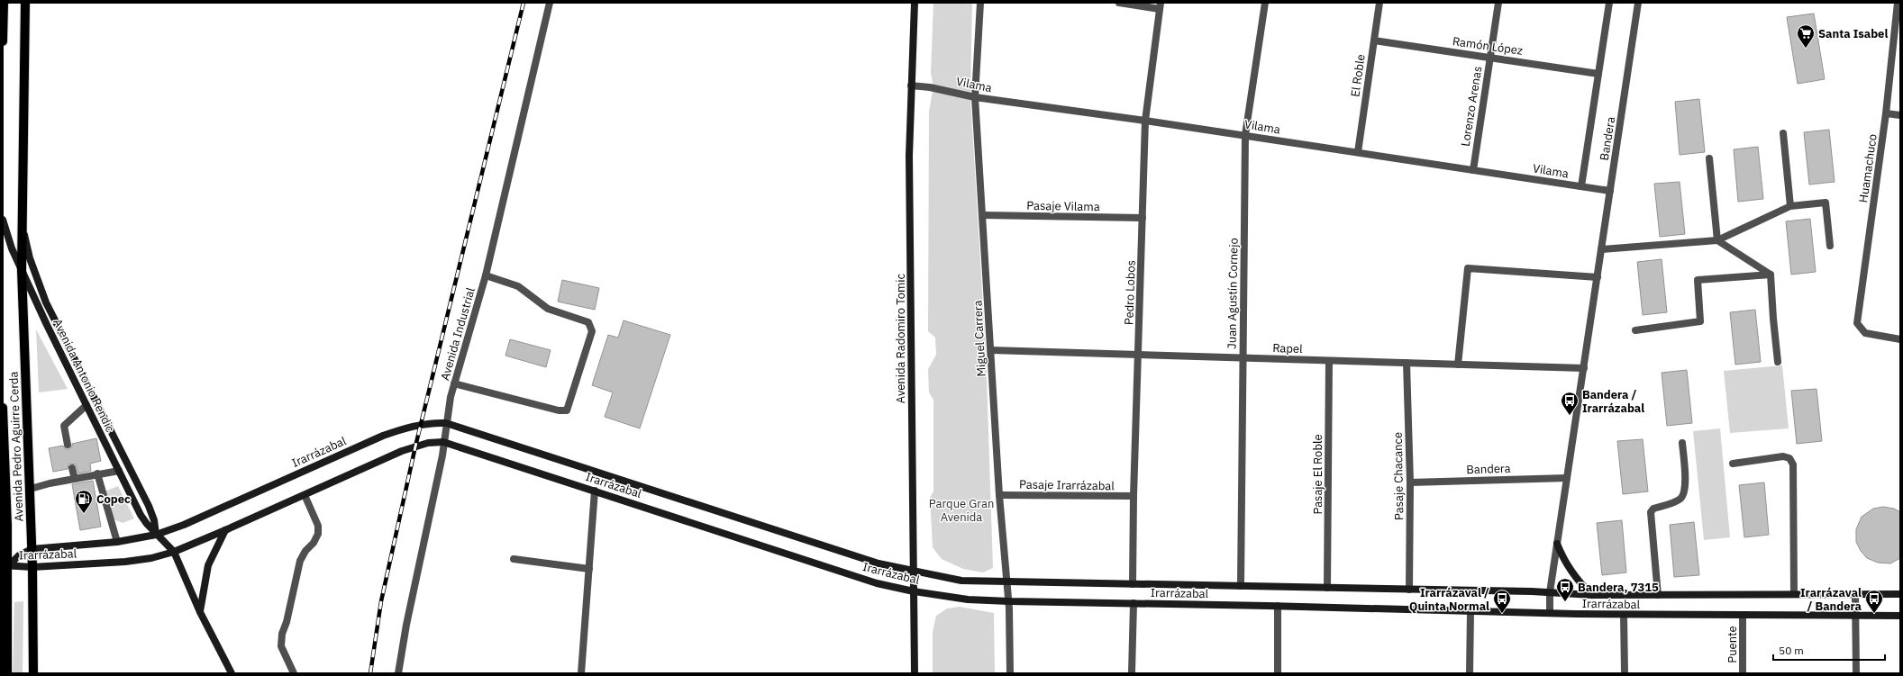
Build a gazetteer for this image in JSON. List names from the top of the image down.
{
  "streets": {
    "main road": [
      "Avenida Radomiro Tomic",
      "Avenida Antonio Rendic",
      "Avenida Pedro Aguirre Cerda",
      "Irarrázabal"
    ],
    "street": [
      "Ramón López",
      "El Roble",
      "Vilama",
      "Lorenzo Arenas",
      "Bandera",
      "Huamachuco",
      "Pasaje Vilama",
      "Pedro Lobos",
      "Juan Agustín Cornejo",
      "Avenida Industrial",
      "Miguel Carrera",
      "Rapel",
      "Pasaje El Roble",
      "Pasaje Chacance",
      "Pasaje Irarrázabal",
      "Puente"
    ]
  },
  "crossings": [
    ["Ramón López", "El Roble"],
    ["Ramón López", "Lorenzo Arenas"],
    ["Ramón López", "Bandera"],
    ["El Roble", "Vilama"],
    ["Vilama", "Lorenzo Arenas"],
    ["Vilama", "Bandera"],
    ["Vilama", "Pedro Lobos"],
    ["Vilama", "Juan Agustín Cornejo"],
    ["Vilama", "Avenida Radomiro Tomic"],
    ["Vilama", "Miguel Carrera"],
    ["Bandera", "Rapel"],
    ["Bandera", "Irarrázabal"],
    ["Bandera", "Pasaje Chacance"],
    ["Pasaje Vilama", "Pedro Lobos"],
    ["Pasaje Vilama", "Miguel Carrera"],
    ["Pedro Lobos", "Rapel"],
    ["Pedro Lobos", "Irarrázabal"],
    ["Pedro Lobos", "Pasaje Irarrázabal"],
    ["Juan Agustín Cornejo", "Rapel"],
    ["Juan Agustín Cornejo", "Irarrázabal"],
    ["Avenida Industrial", "Irarrázabal"],
    ["Avenida Radomiro Tomic", "Irarrázabal"],
    ["Miguel Carrera", "Rapel"],
    ["Miguel Carrera", "Irarrázabal"],
    ["Miguel Carrera", "Pasaje Irarrázabal"],
    ["Rapel", "Pasaje El Roble"],
    ["Rapel", "Pasaje Chacance"],
    ["Avenida Antonio Rendic", "Avenida Pedro Aguirre Cerda"],
    ["Avenida Antonio Rendic", "Irarrázabal"],
    ["Avenida Pedro Aguirre Cerda", "Irarrázabal"],
    ["Irarrázabal", "Pasaje El Roble"],
    ["Irarrázabal", "Pasaje Chacance"],
    ["Irarrázabal", "Puente"]
  ],
  "parks": ["Parque Gran Avenida"],
  "places": {
    "supermarket": ["Santa Isabel"],
    "bus stop": [
      "Bandera / Irarrázabal",
      "Bandera, 7315",
      "Irarrázaval / Quinta Normal",
      "Irarrázaval / Bandera"
    ],
    "fuel station": ["Copec"]
  },
  "scale_bar": "50 m"
}
